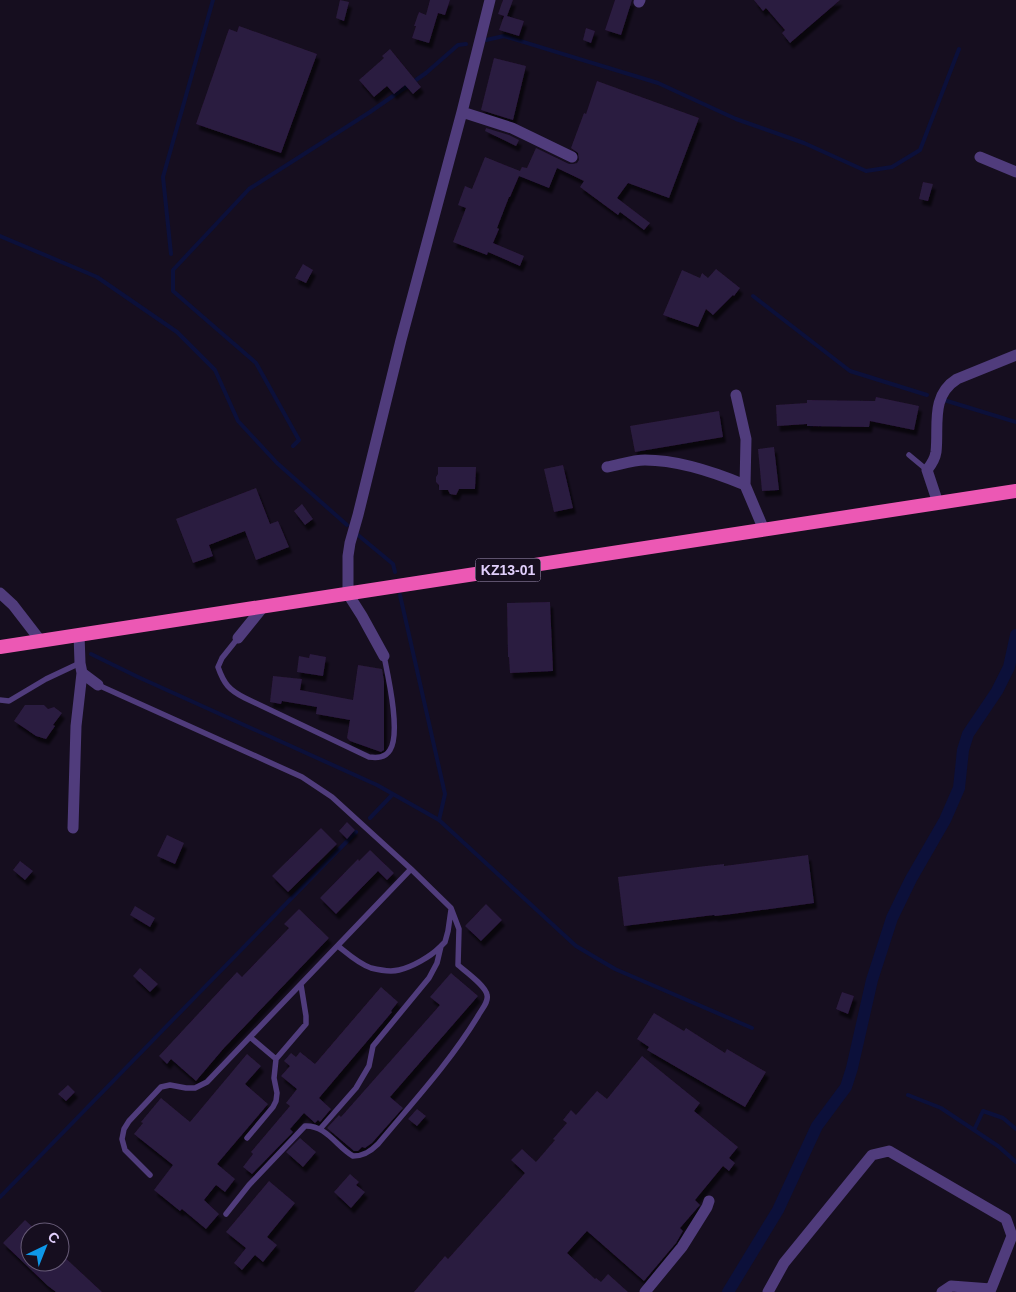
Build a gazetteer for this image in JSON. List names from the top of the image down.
{
  "streets": {
    "highway": ["KZ13-01"]
  },
  "north": "top right"
}
